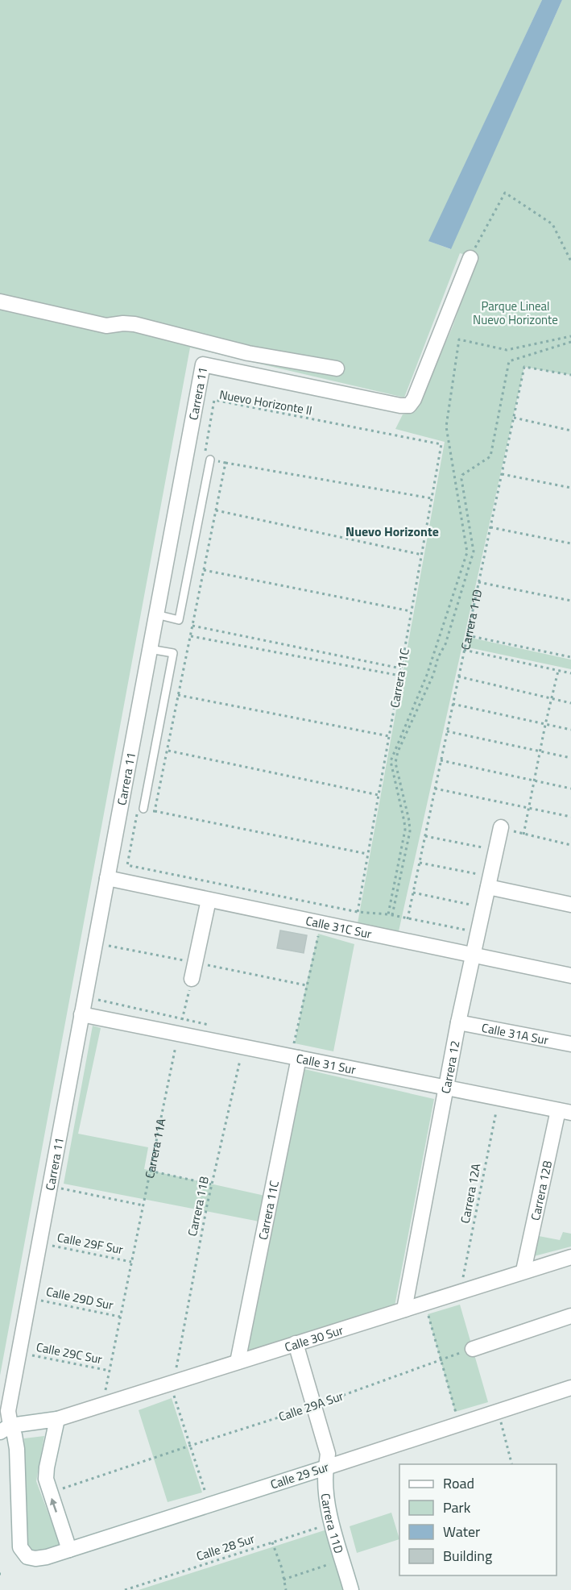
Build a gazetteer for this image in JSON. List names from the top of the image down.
{
  "streets": {
    "street": [
      "Carrera 11",
      "Carrera 11D",
      "Carrera 11C",
      "Calle 31C Sur",
      "Calle 31A Sur",
      "Calle 31 Sur",
      "Carrera 12",
      "Carrera 12B",
      "Calle 30 Sur",
      "Calle 29 Sur"
    ],
    "path": [
      "Nuevo Horizonte II",
      "Carrera 11A",
      "Carrera 12A",
      "Carrera 11B",
      "Calle 29F Sur",
      "Calle 29D Sur",
      "Calle 29C Sur",
      "Calle 29A Sur",
      "Calle 28 Sur"
    ]
  },
  "crossings": [
    ["Carrera 11", "Calle 31C Sur"],
    ["Carrera 11", "Calle 31 Sur"],
    ["Carrera 11", "Calle 30 Sur"],
    ["Carrera 11", "Calle 29 Sur"],
    ["Nuevo Horizonte II", "Carrera 11C"],
    ["Carrera 11D", "Calle 30 Sur"],
    ["Carrera 11D", "Calle 29A Sur"],
    ["Carrera 11D", "Calle 29 Sur"],
    ["Carrera 11D", "Calle 28 Sur"],
    ["Carrera 11C", "Calle 31 Sur"],
    ["Carrera 11C", "Calle 30 Sur"],
    ["Calle 31C Sur", "Carrera 12"],
    ["Calle 31A Sur", "Carrera 12"],
    ["Calle 31 Sur", "Carrera 12"],
    ["Calle 31 Sur", "Carrera 11A"],
    ["Calle 31 Sur", "Carrera 12B"],
    ["Calle 31 Sur", "Carrera 12A"],
    ["Calle 31 Sur", "Carrera 11B"],
    ["Carrera 12", "Calle 30 Sur"],
    ["Carrera 11A", "Calle 29F Sur"],
    ["Carrera 11A", "Calle 29D Sur"],
    ["Carrera 11A", "Calle 29C Sur"],
    ["Carrera 12B", "Calle 30 Sur"],
    ["Carrera 12A", "Calle 30 Sur"],
    ["Carrera 11B", "Calle 30 Sur"]
  ],
  "districts": ["Nuevo Horizonte"],
  "parks": ["Parque Lineal Nuevo Horizonte"],
  "legend": [
    "Road",
    "Park",
    "Water",
    "Building"
  ]
}
